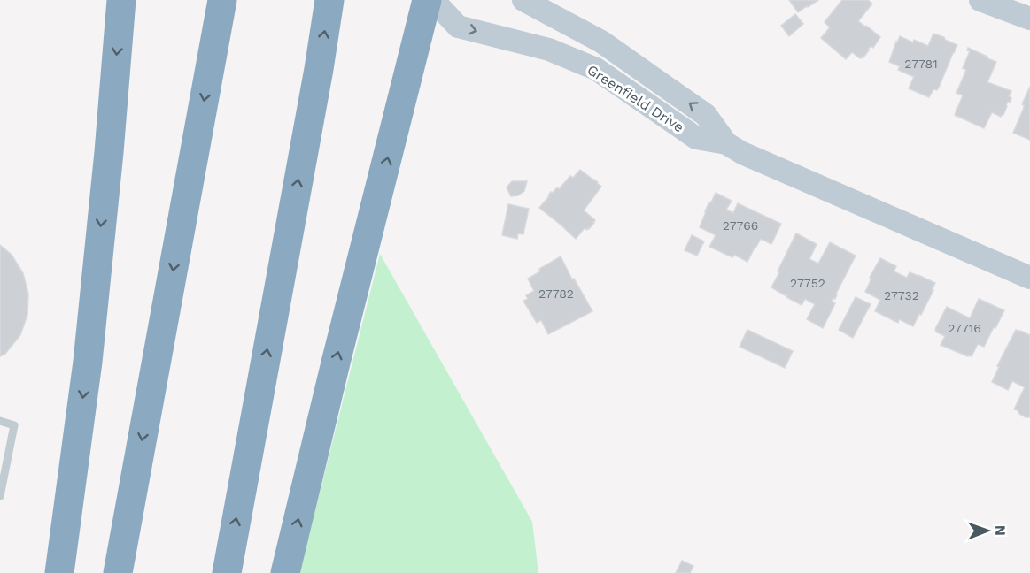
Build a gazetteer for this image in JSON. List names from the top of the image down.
{
  "streets": {
    "street": ["Greenfield Drive"]
  },
  "house_numbers": [
    "27781",
    "27766",
    "27752",
    "27782",
    "27732",
    "27716"
  ],
  "north": "right"
}
